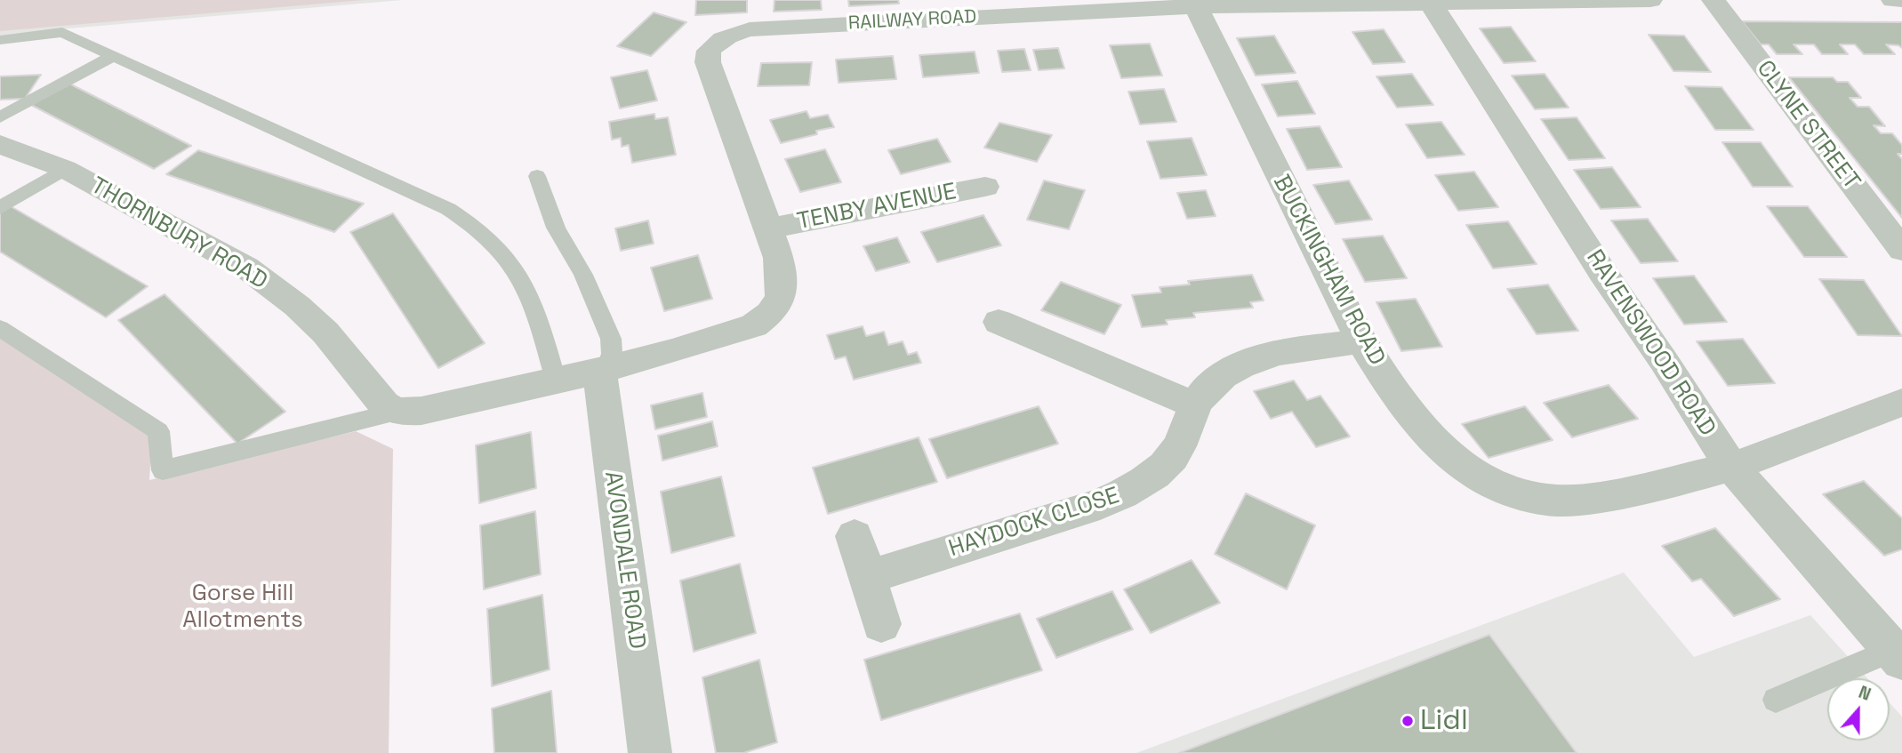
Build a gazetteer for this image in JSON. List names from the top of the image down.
{
  "streets": {
    "street": [
      "RAILWAY ROAD",
      "CLYNE STREET",
      "TENBY AVENUE",
      "THORNBURY ROAD",
      "BUCKINGHAM ROAD",
      "RAVENSWOOD ROAD",
      "HAYDOCK CLOSE",
      "AVONDALE ROAD"
    ]
  },
  "crossings": [
    ["RAILWAY ROAD", "TENBY AVENUE"],
    ["RAILWAY ROAD", "BUCKINGHAM ROAD"],
    ["RAILWAY ROAD", "RAVENSWOOD ROAD"],
    ["RAILWAY ROAD", "AVONDALE ROAD"],
    ["BUCKINGHAM ROAD", "RAVENSWOOD ROAD"],
    ["BUCKINGHAM ROAD", "HAYDOCK CLOSE"]
  ],
  "parks": ["Gorse Hill Allotments"],
  "places": ["Lidl"],
  "north": "top"
}
